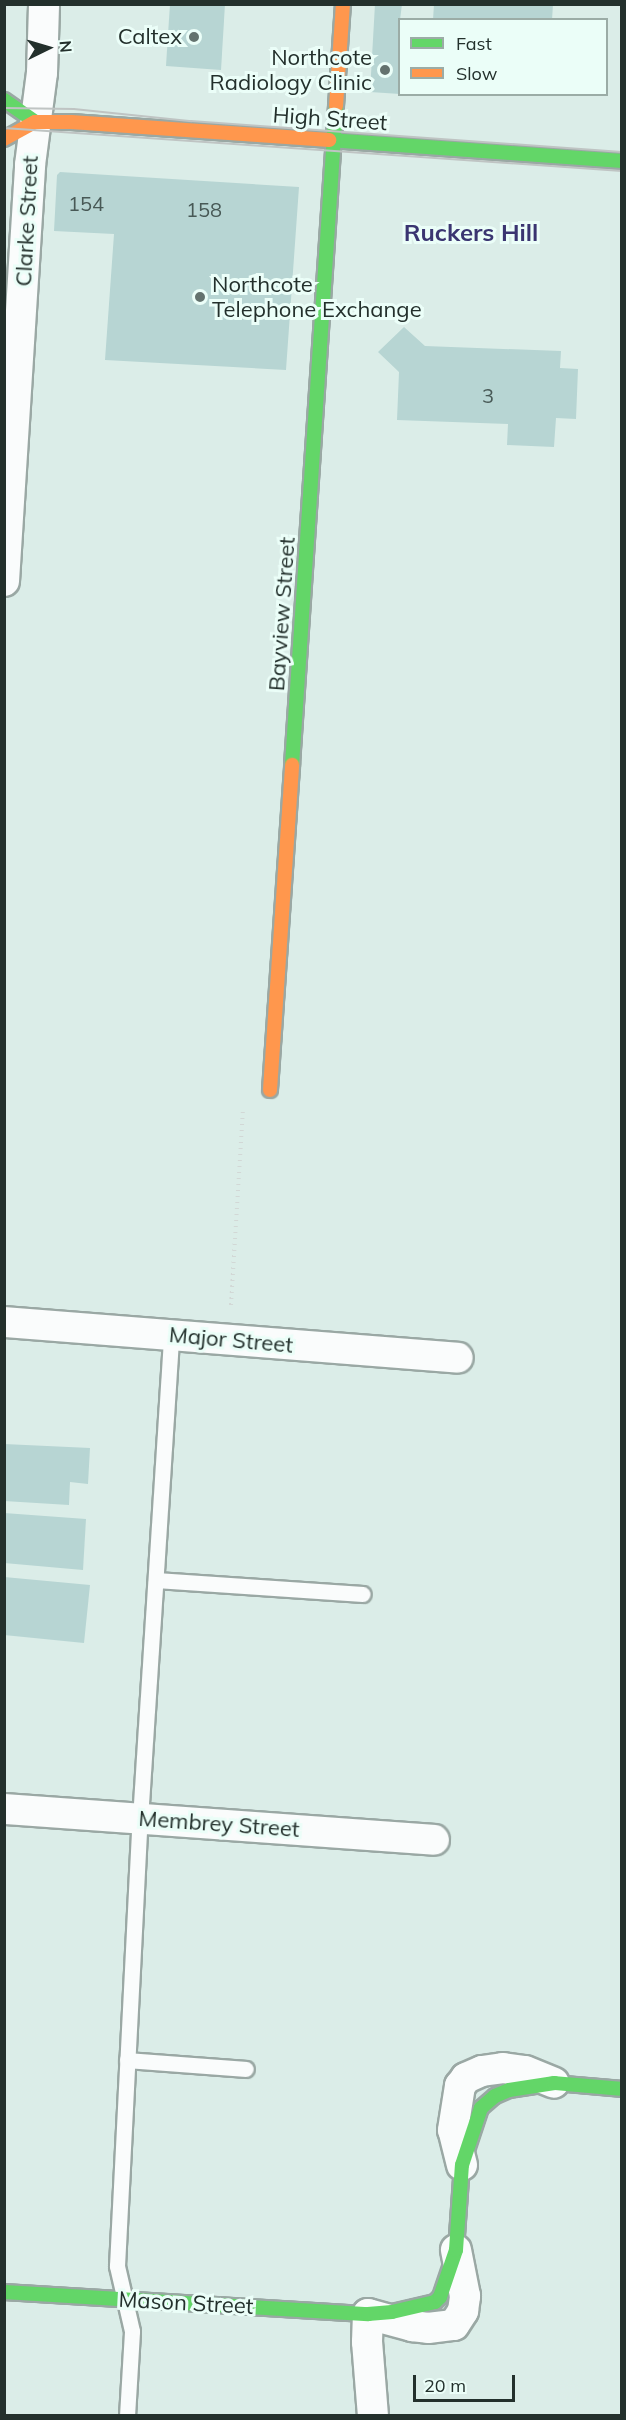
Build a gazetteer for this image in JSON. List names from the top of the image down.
{
  "streets": {
    "street": [
      "High Street",
      "Clarke Street",
      "Bayview Street",
      "Major Street",
      "Membrey Street",
      "Mason Street"
    ]
  },
  "crossings": [
    ["High Street", "Clarke Street"],
    ["High Street", "Bayview Street"]
  ],
  "districts": ["Ruckers Hill"],
  "places": ["Caltex", "Northcote Radiology Clinic", "Northcote Telephone Exchange"],
  "house_numbers": ["154", "158", "3"],
  "legend": ["Fast", "Slow"],
  "scale_bar": "20 m",
  "north": "right"
}
